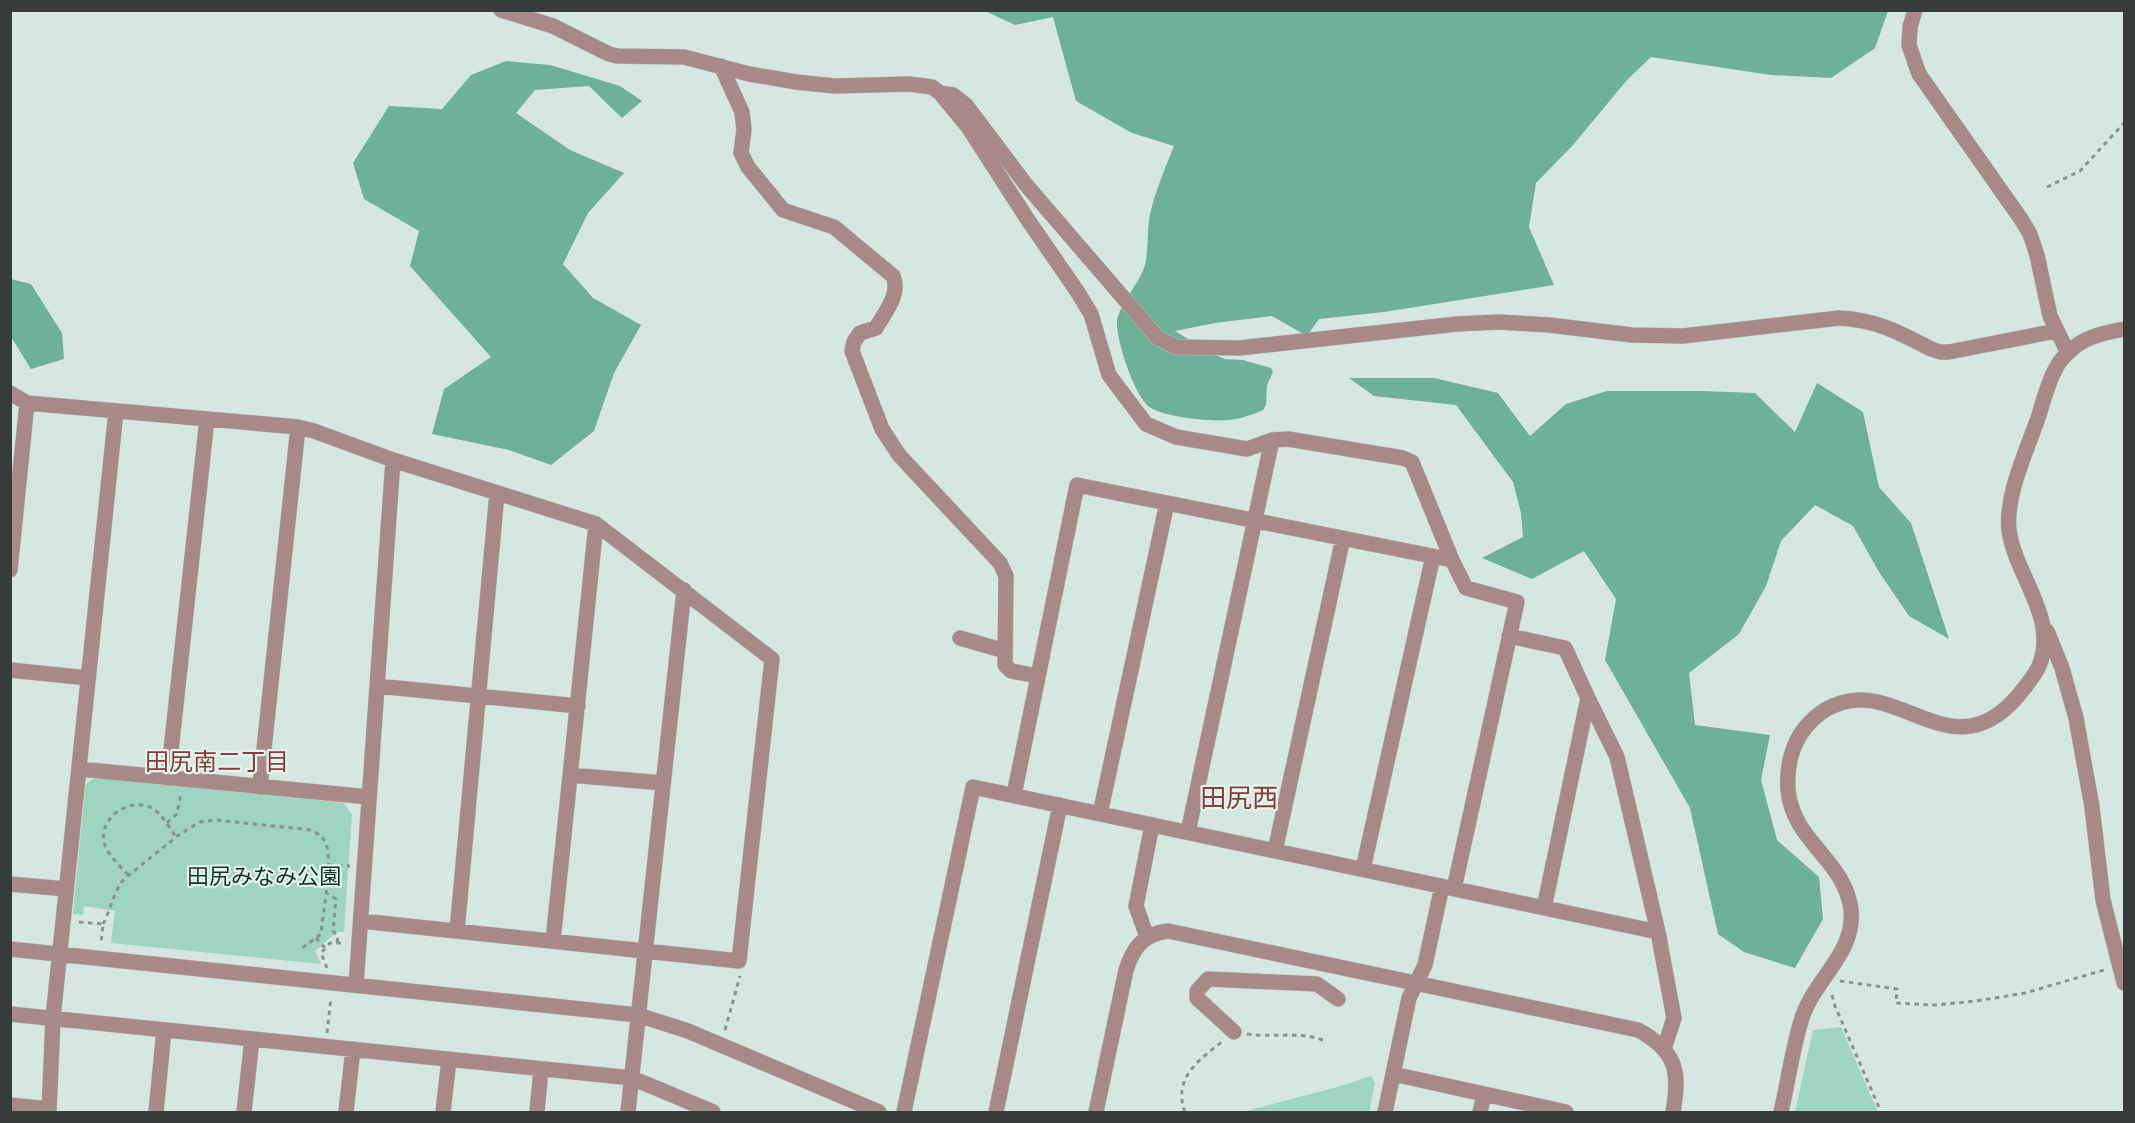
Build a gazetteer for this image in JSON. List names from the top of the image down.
{
  "districts": ["田尻南二丁目", "田尻西"],
  "parks": ["田尻みなみ公園"]
}
